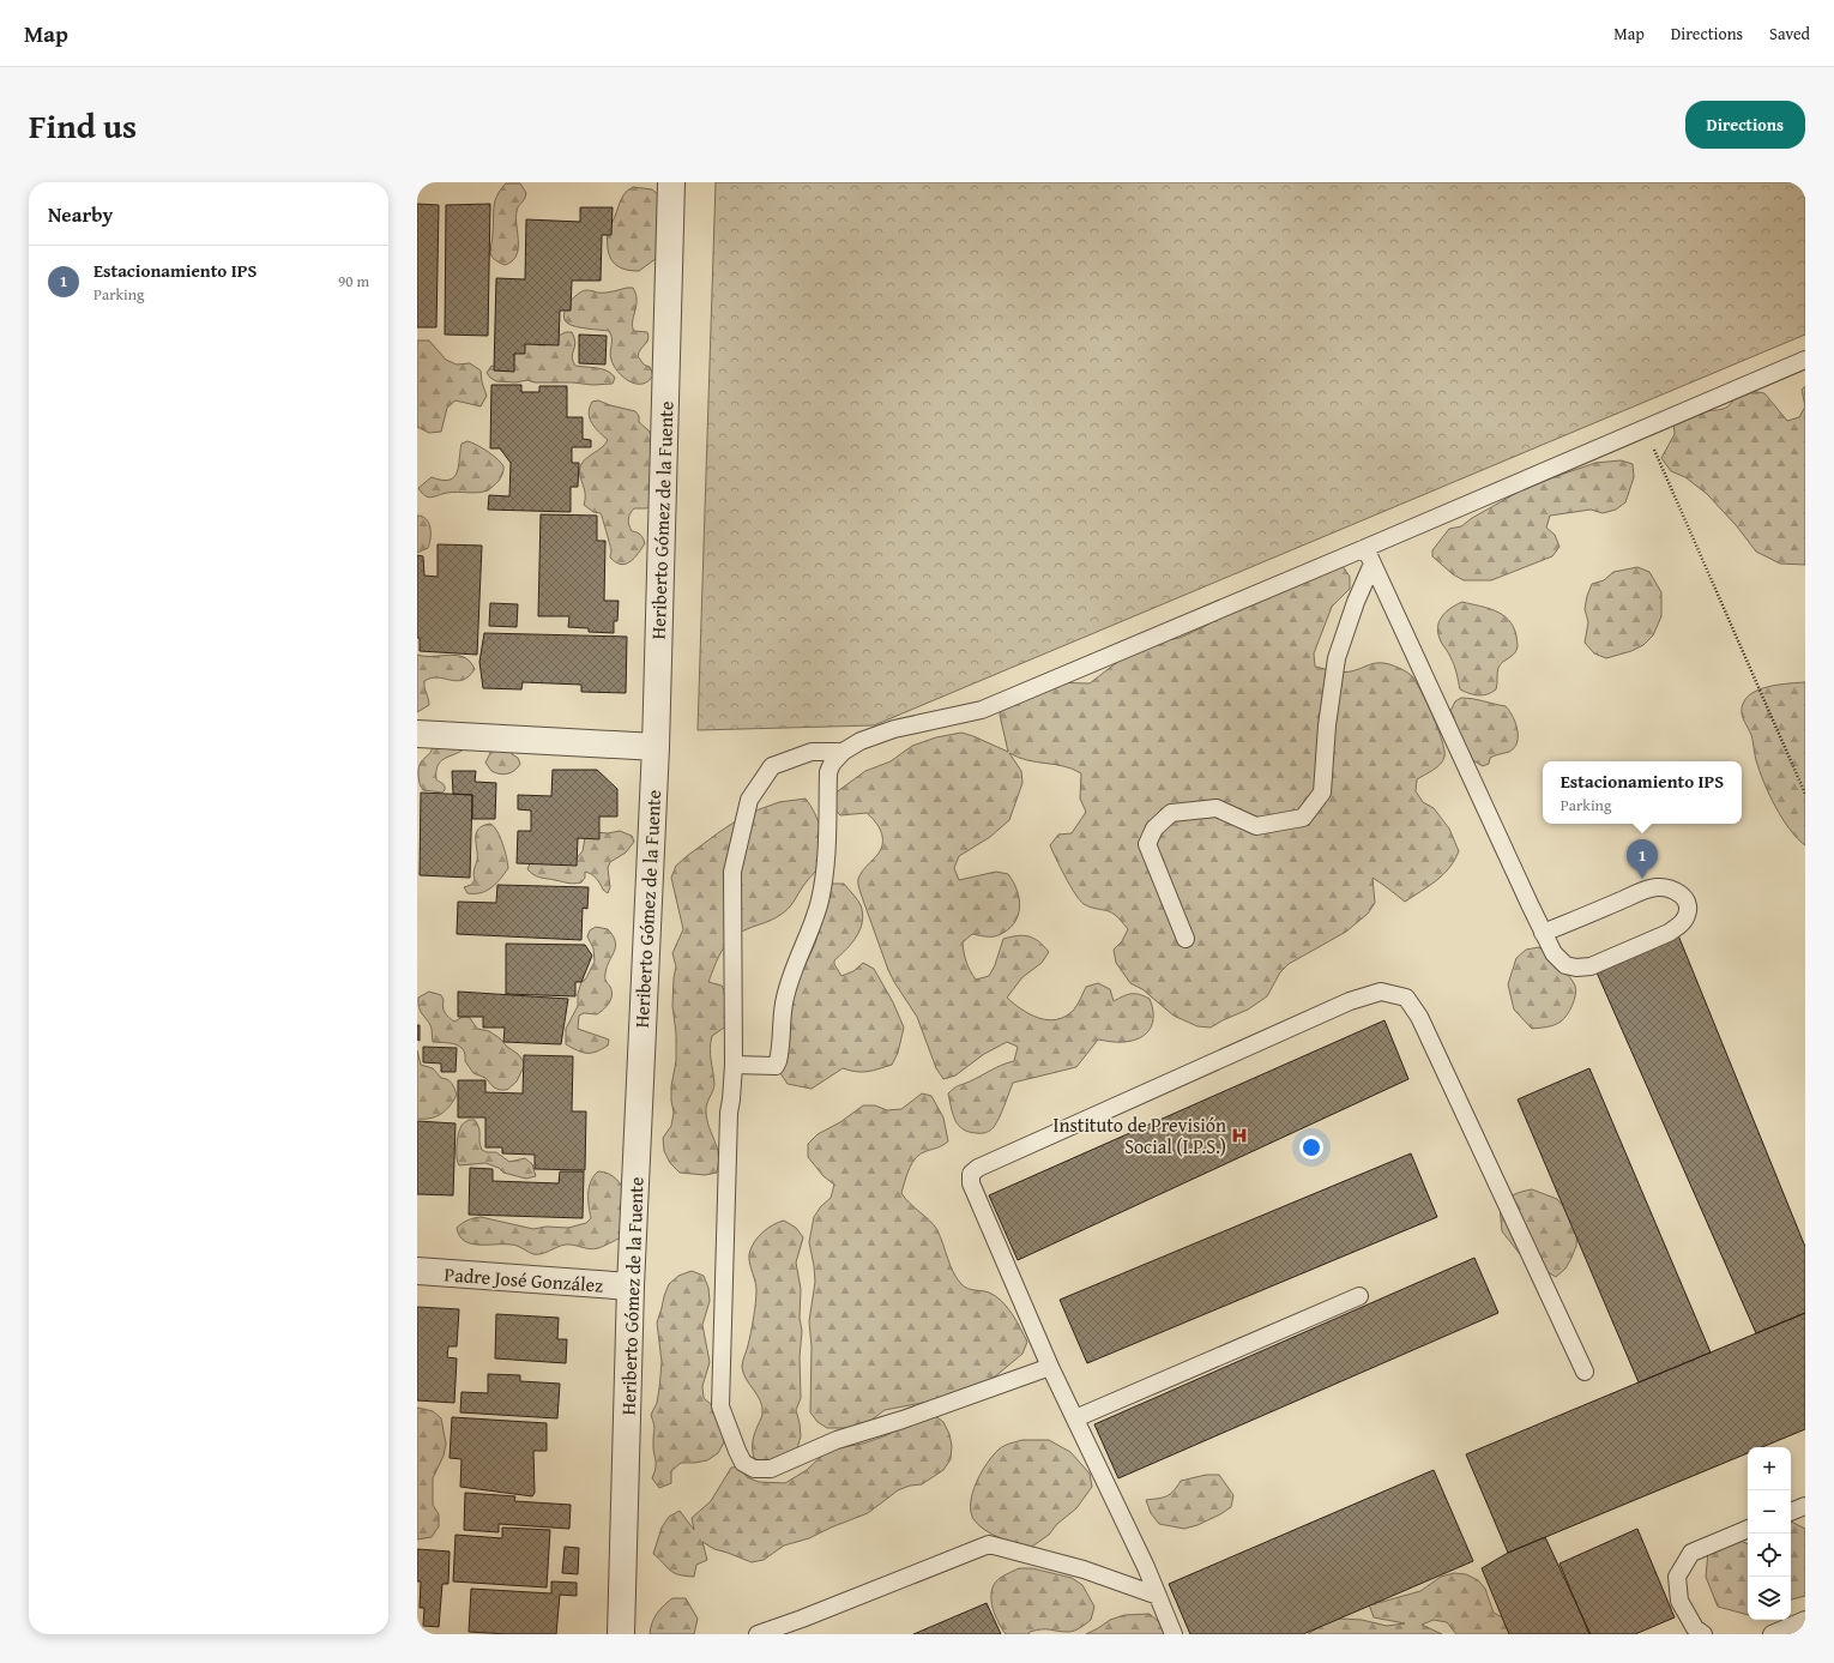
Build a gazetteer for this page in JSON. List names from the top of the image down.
{
  "streets": {
    "street": ["Heriberto Gómez de la Fuente", "Padre José González"]
  },
  "crossings": [
    ["Heriberto Gómez de la Fuente", "Padre José González"]
  ],
  "places": {
    "hospital": ["Instituto de Previsión Social (I.P.S.)"]
  },
  "page": {
    "header": "Map",
    "nav": ["Map", "Directions", "Saved"],
    "title": "Find us",
    "buttons": "Directions",
    "heading": "Nearby",
    "list": [
      {
        "mark": "1",
        "name": "Estacionamiento IPS",
        "note": "Parking",
        "value": "90 m"
      }
    ],
    "popup": ["Estacionamiento IPS", "Parking"],
    "pins": "1",
    "map_buttons": ["+", "−"]
  }
}
